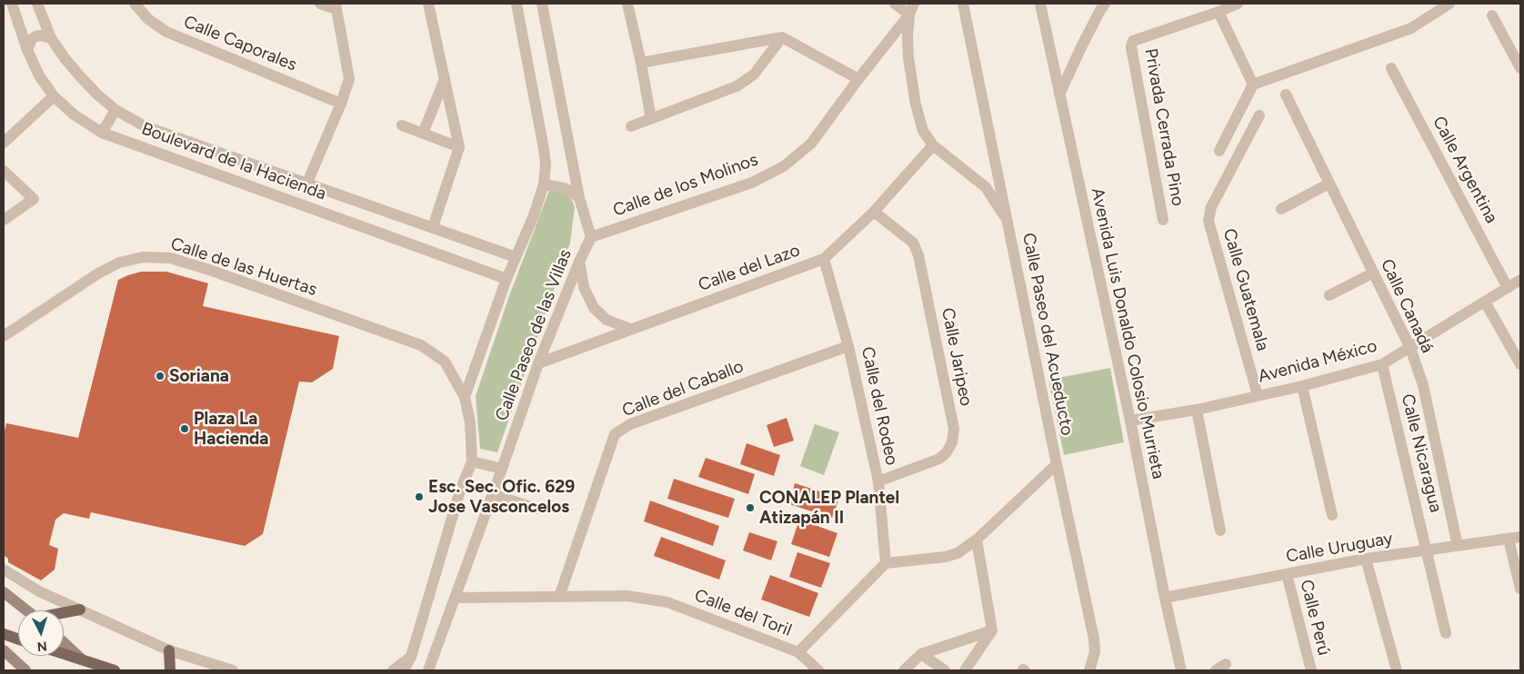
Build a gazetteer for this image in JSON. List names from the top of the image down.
{
  "streets": {
    "street": [
      "Calle Caporales",
      "Privada Cerrada Pino",
      "Boulevard de la Hacienda",
      "Calle Argentina",
      "Calle de los Molinos",
      "Calle de las Huertas",
      "Calle del Lazo",
      "Calle Guatemala",
      "Calle Canadá",
      "Avenida Luis Donaldo Colosio Murrieta",
      "Calle Paseo del Acueducto",
      "Calle Paseo de las Villas",
      "Calle Jaripeo",
      "Avenida México",
      "Calle del Caballo",
      "Calle del Rodeo",
      "Calle Nicaragua",
      "Calle Uruguay",
      "Calle del Toril",
      "Calle Perú"
    ]
  },
  "crossings": [
    ["Calle Argentina", "Avenida México"],
    ["Calle de los Molinos", "Calle del Lazo"],
    ["Calle de los Molinos", "Calle Paseo del Acueducto"],
    ["Calle de los Molinos", "Calle Paseo de las Villas"],
    ["Calle de las Huertas", "Calle Paseo de las Villas"],
    ["Calle del Lazo", "Calle Paseo de las Villas"],
    ["Calle del Lazo", "Calle Jaripeo"],
    ["Calle del Lazo", "Calle del Rodeo"],
    ["Calle Guatemala", "Avenida México"],
    ["Calle Canadá", "Avenida México"],
    ["Calle Canadá", "Calle Uruguay"],
    ["Avenida Luis Donaldo Colosio Murrieta", "Avenida México"],
    ["Avenida Luis Donaldo Colosio Murrieta", "Calle Uruguay"],
    ["Calle Paseo de las Villas", "Calle del Toril"],
    ["Calle Jaripeo", "Calle del Rodeo"],
    ["Avenida México", "Calle Nicaragua"],
    ["Calle del Caballo", "Calle del Rodeo"],
    ["Calle del Caballo", "Calle del Toril"],
    ["Calle del Rodeo", "Calle del Toril"],
    ["Calle Nicaragua", "Calle Uruguay"],
    ["Calle Uruguay", "Calle Perú"]
  ],
  "places": [
    "Soriana",
    "Plaza La Hacienda",
    "Esc. Sec. Ofic. 629 Jose Vasconcelos",
    "CONALEP Plantel Atizapán II"
  ],
  "north": "bottom"
}
